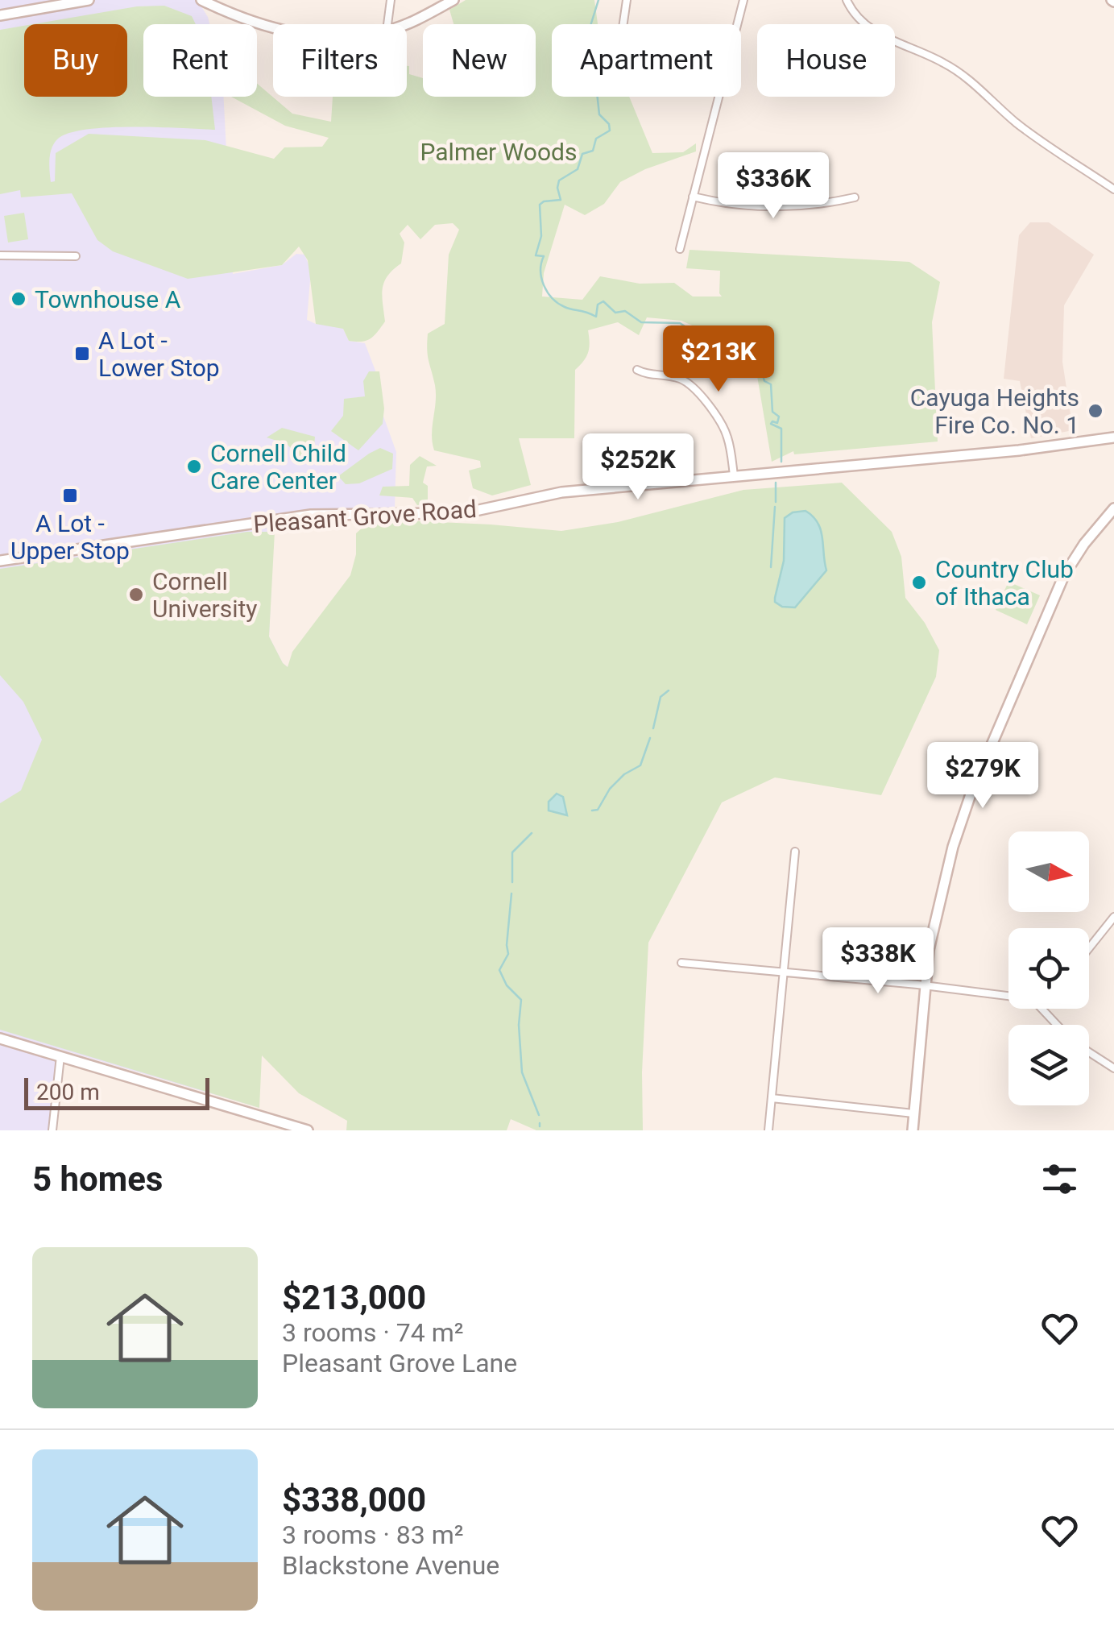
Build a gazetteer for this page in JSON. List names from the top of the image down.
{
  "streets": {
    "street": ["Pleasant Grove Road"]
  },
  "parks": ["Palmer Woods"],
  "places": {
    "other": [
      "Townhouse A",
      "Cayuga Heights Fire Co. No. 1",
      "Cornell Child Care Center",
      "Country Club of Ithaca",
      "Cornell University"
    ],
    "transit": ["A Lot - Lower Stop", "A Lot - Upper Stop"]
  },
  "scale_bar": "200 m",
  "north": "right",
  "page": {
    "chip": [
      "Buy",
      "Rent",
      "Filters",
      "New",
      "Apartment",
      "House"
    ],
    "price": [
      "$336K",
      "$213K",
      "$252K",
      "$279K",
      "$338K"
    ],
    "scale": "200 m",
    "heading": "5 homes",
    "list": [
      {
        "name": "$213,000",
        "note": "3 rooms · 74 m² · Pleasant Grove Lane"
      },
      {
        "name": "$338,000",
        "note": "3 rooms · 83 m² · Blackstone Avenue"
      }
    ]
  }
}
